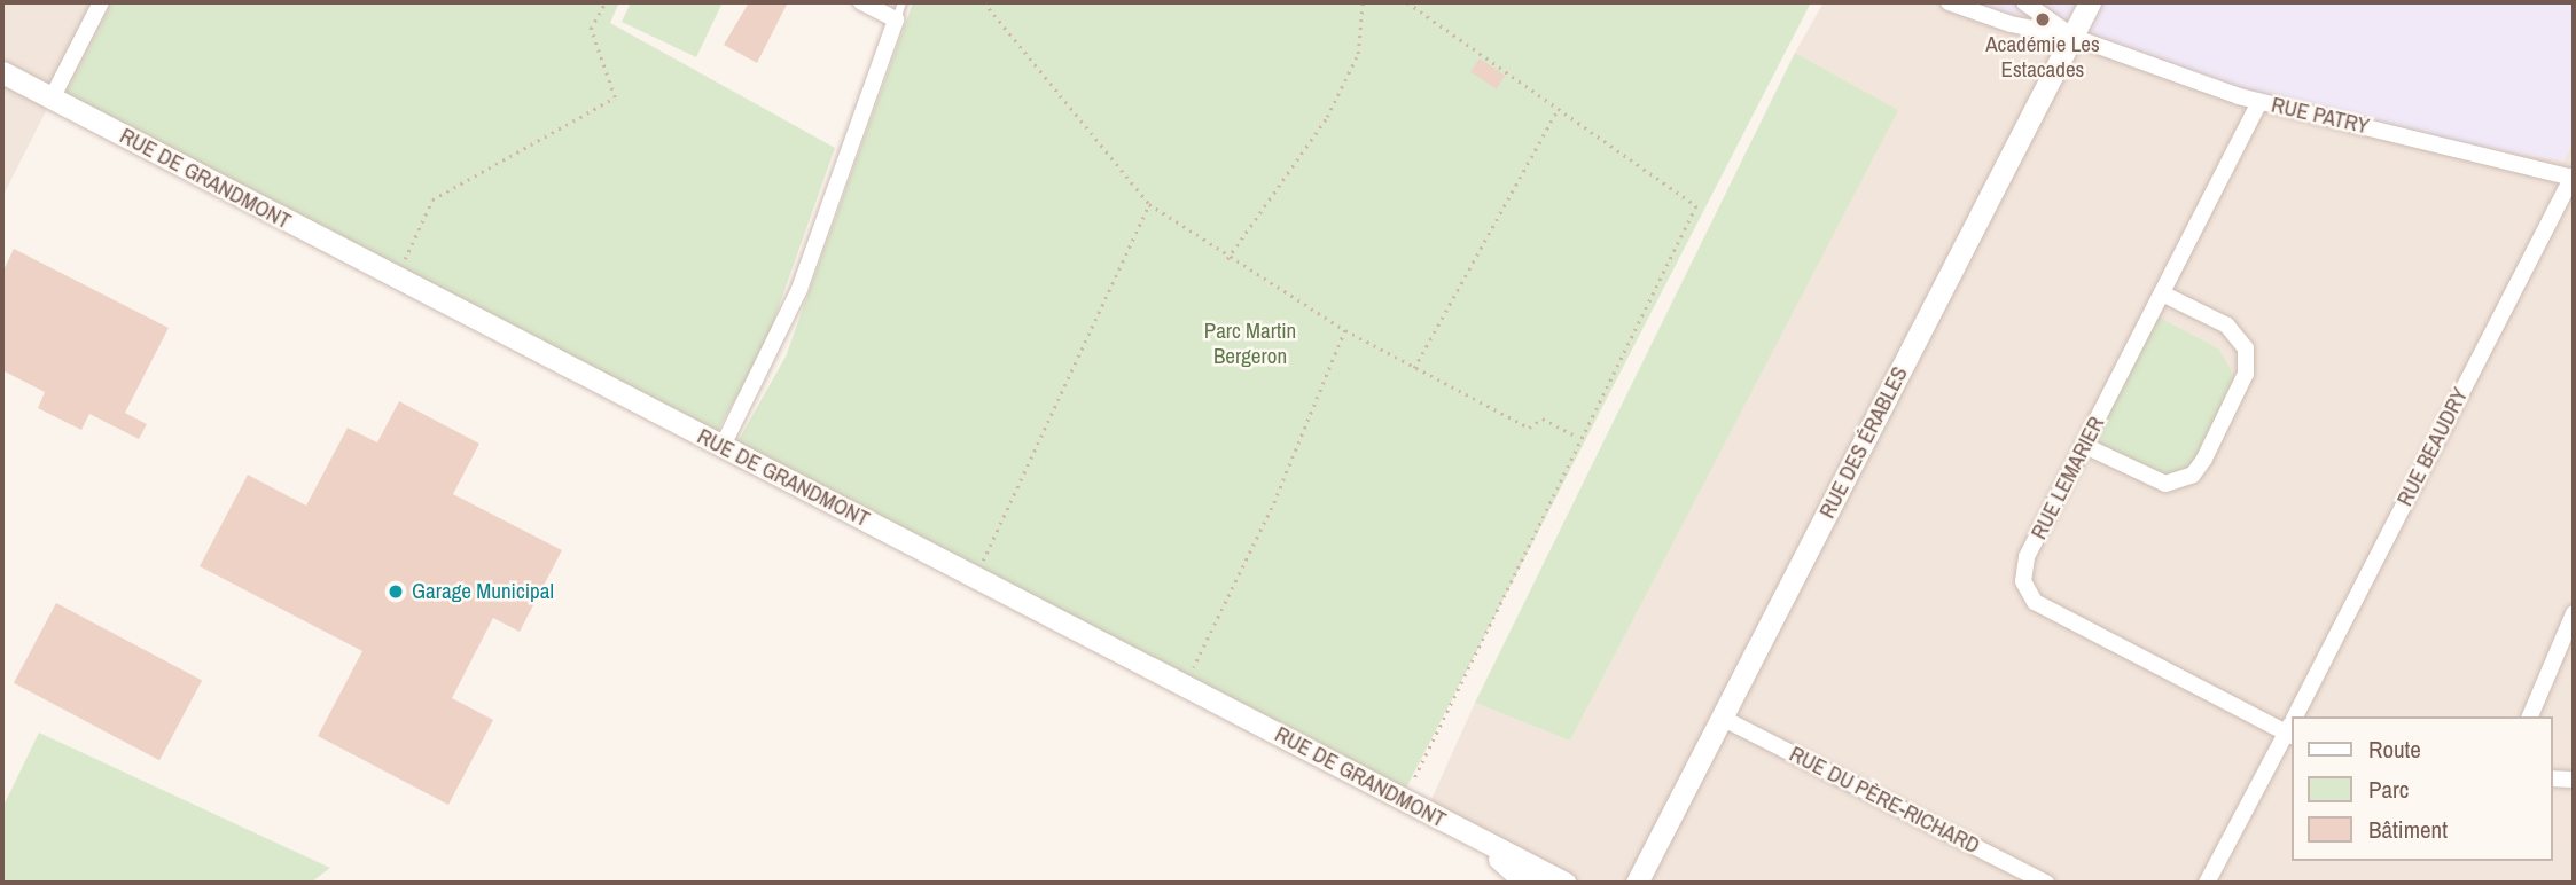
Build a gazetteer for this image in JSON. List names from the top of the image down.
{
  "streets": {
    "street": [
      "RUE PATRY",
      "RUE DE GRANDMONT",
      "RUE DES ÉRABLES",
      "RUE BEAUDRY",
      "RUE LEMARIER",
      "RUE DU PÈRE-RICHARD"
    ]
  },
  "crossings": [
    ["RUE PATRY", "RUE DES ÉRABLES"],
    ["RUE PATRY", "RUE BEAUDRY"],
    ["RUE PATRY", "RUE LEMARIER"],
    ["RUE DES ÉRABLES", "RUE DU PÈRE-RICHARD"]
  ],
  "parks": ["Parc Martin Bergeron"],
  "places": ["Académie Les Estacades", "Garage Municipal"],
  "legend": ["Route", "Parc", "Bâtiment"]
}
